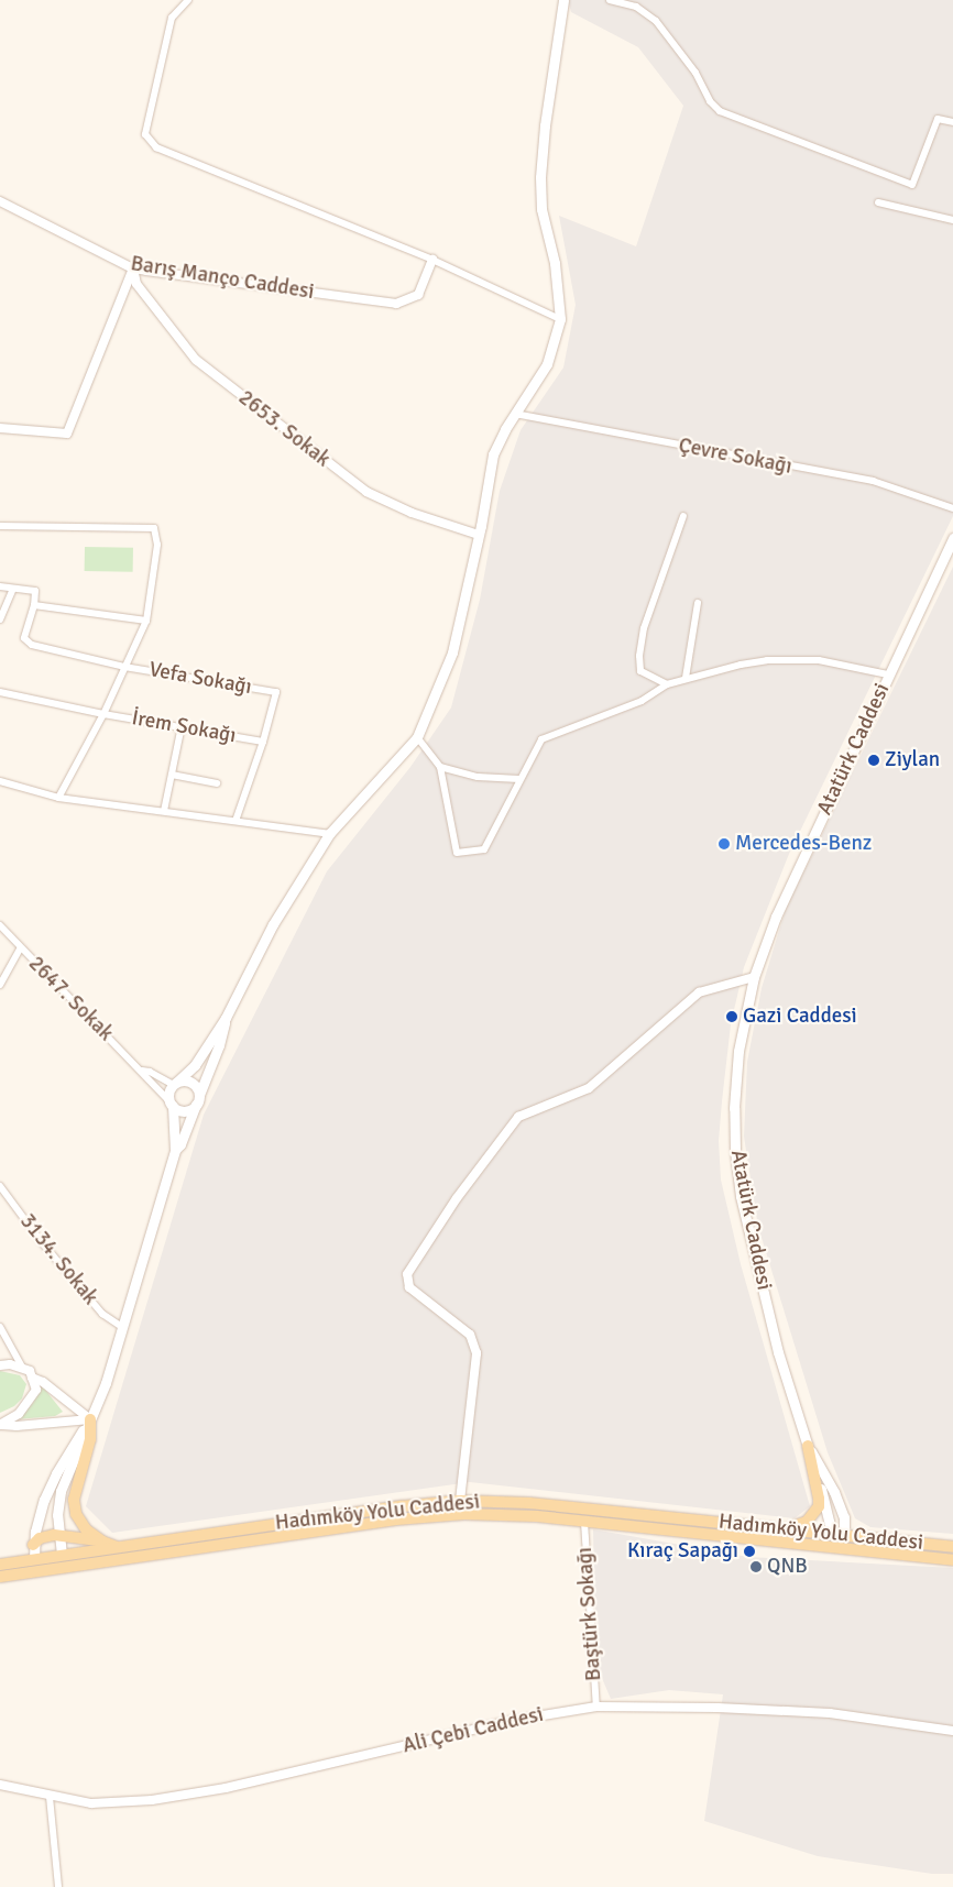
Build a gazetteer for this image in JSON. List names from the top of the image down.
{
  "streets": {
    "main road": ["Atatürk Caddesi", "Hadımköy Yolu Caddesi"],
    "street": [
      "Barış Manço Caddesi",
      "2653. Sokak",
      "Çevre Sokağı",
      "Vefa Sokağı",
      "İrem Sokağı",
      "2647. Sokak",
      "3134. Sokak",
      "Baştürk Sokağı",
      "Ali Çebi Caddesi"
    ]
  },
  "crossings": [
    ["Barış Manço Caddesi", "2653. Sokak"],
    ["Vefa Sokağı", "İrem Sokağı"],
    ["Atatürk Caddesi", "Hadımköy Yolu Caddesi"],
    ["Hadımköy Yolu Caddesi", "Baştürk Sokağı"],
    ["Baştürk Sokağı", "Ali Çebi Caddesi"]
  ],
  "places": [
    "Ziylan",
    "Mercedes-Benz",
    "Gazi Caddesi",
    "Kıraç Sapağı",
    "QNB"
  ]
}
